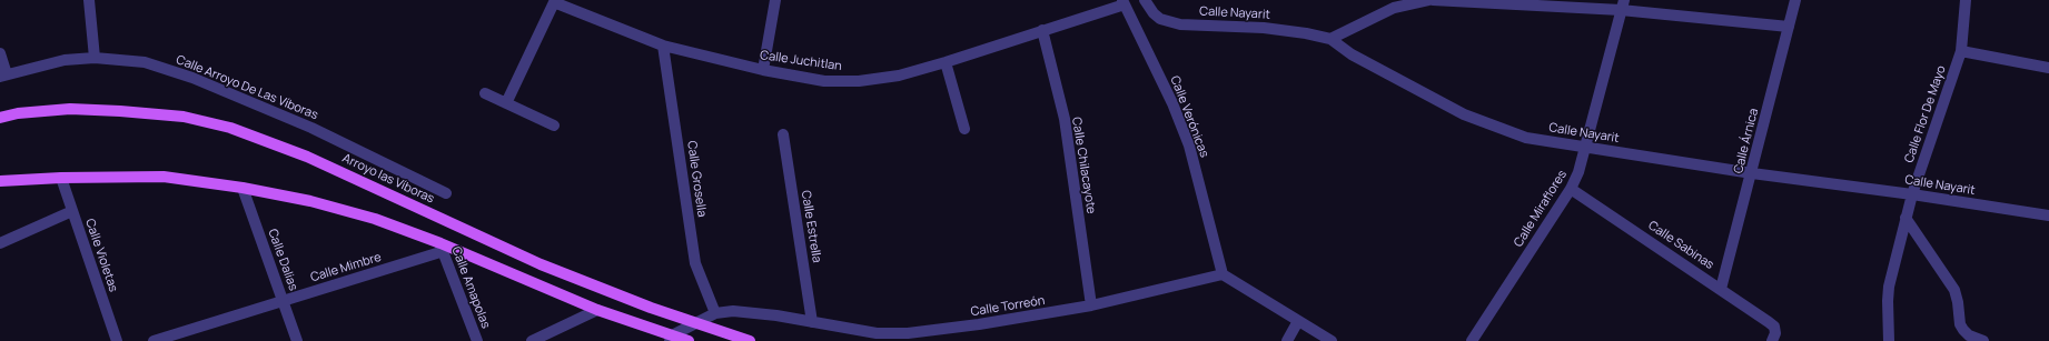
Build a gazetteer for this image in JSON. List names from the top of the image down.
{
  "streets": {
    "main road": ["Arroyo las Víboras"],
    "street": [
      "Calle Nayarit",
      "Calle Juchitlan",
      "Calle Arroyo De Las Víboras",
      "Calle Flor De Mayo",
      "Calle Verónicas",
      "Calle Árnica",
      "Calle Chilacayote",
      "Calle Grosella",
      "Calle Miraflores",
      "Calle Estrella",
      "Calle Sabinas",
      "Calle Violetas",
      "Calle Dalias",
      "Calle Mimbre",
      "Calle Amapolas",
      "Calle Torreón"
    ]
  },
  "crossings": [
    ["Calle Nayarit", "Calle Flor De Mayo"],
    ["Calle Nayarit", "Calle Árnica"],
    ["Calle Nayarit", "Calle Miraflores"],
    ["Calle Juchitlan", "Calle Verónicas"],
    ["Calle Juchitlan", "Calle Chilacayote"],
    ["Calle Juchitlan", "Calle Grosella"],
    ["Calle Verónicas", "Calle Torreón"],
    ["Calle Árnica", "Calle Sabinas"],
    ["Calle Chilacayote", "Calle Torreón"],
    ["Arroyo las Víboras", "Calle Torreón"],
    ["Calle Grosella", "Calle Torreón"],
    ["Calle Miraflores", "Calle Sabinas"],
    ["Calle Estrella", "Calle Torreón"],
    ["Calle Dalias", "Calle Mimbre"],
    ["Calle Mimbre", "Calle Amapolas"]
  ]
}
